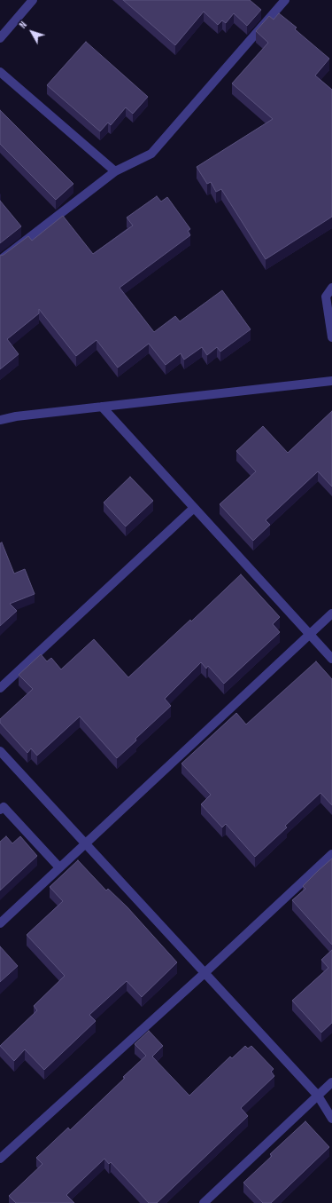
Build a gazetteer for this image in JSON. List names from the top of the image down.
{
  "north": "top left"
}
